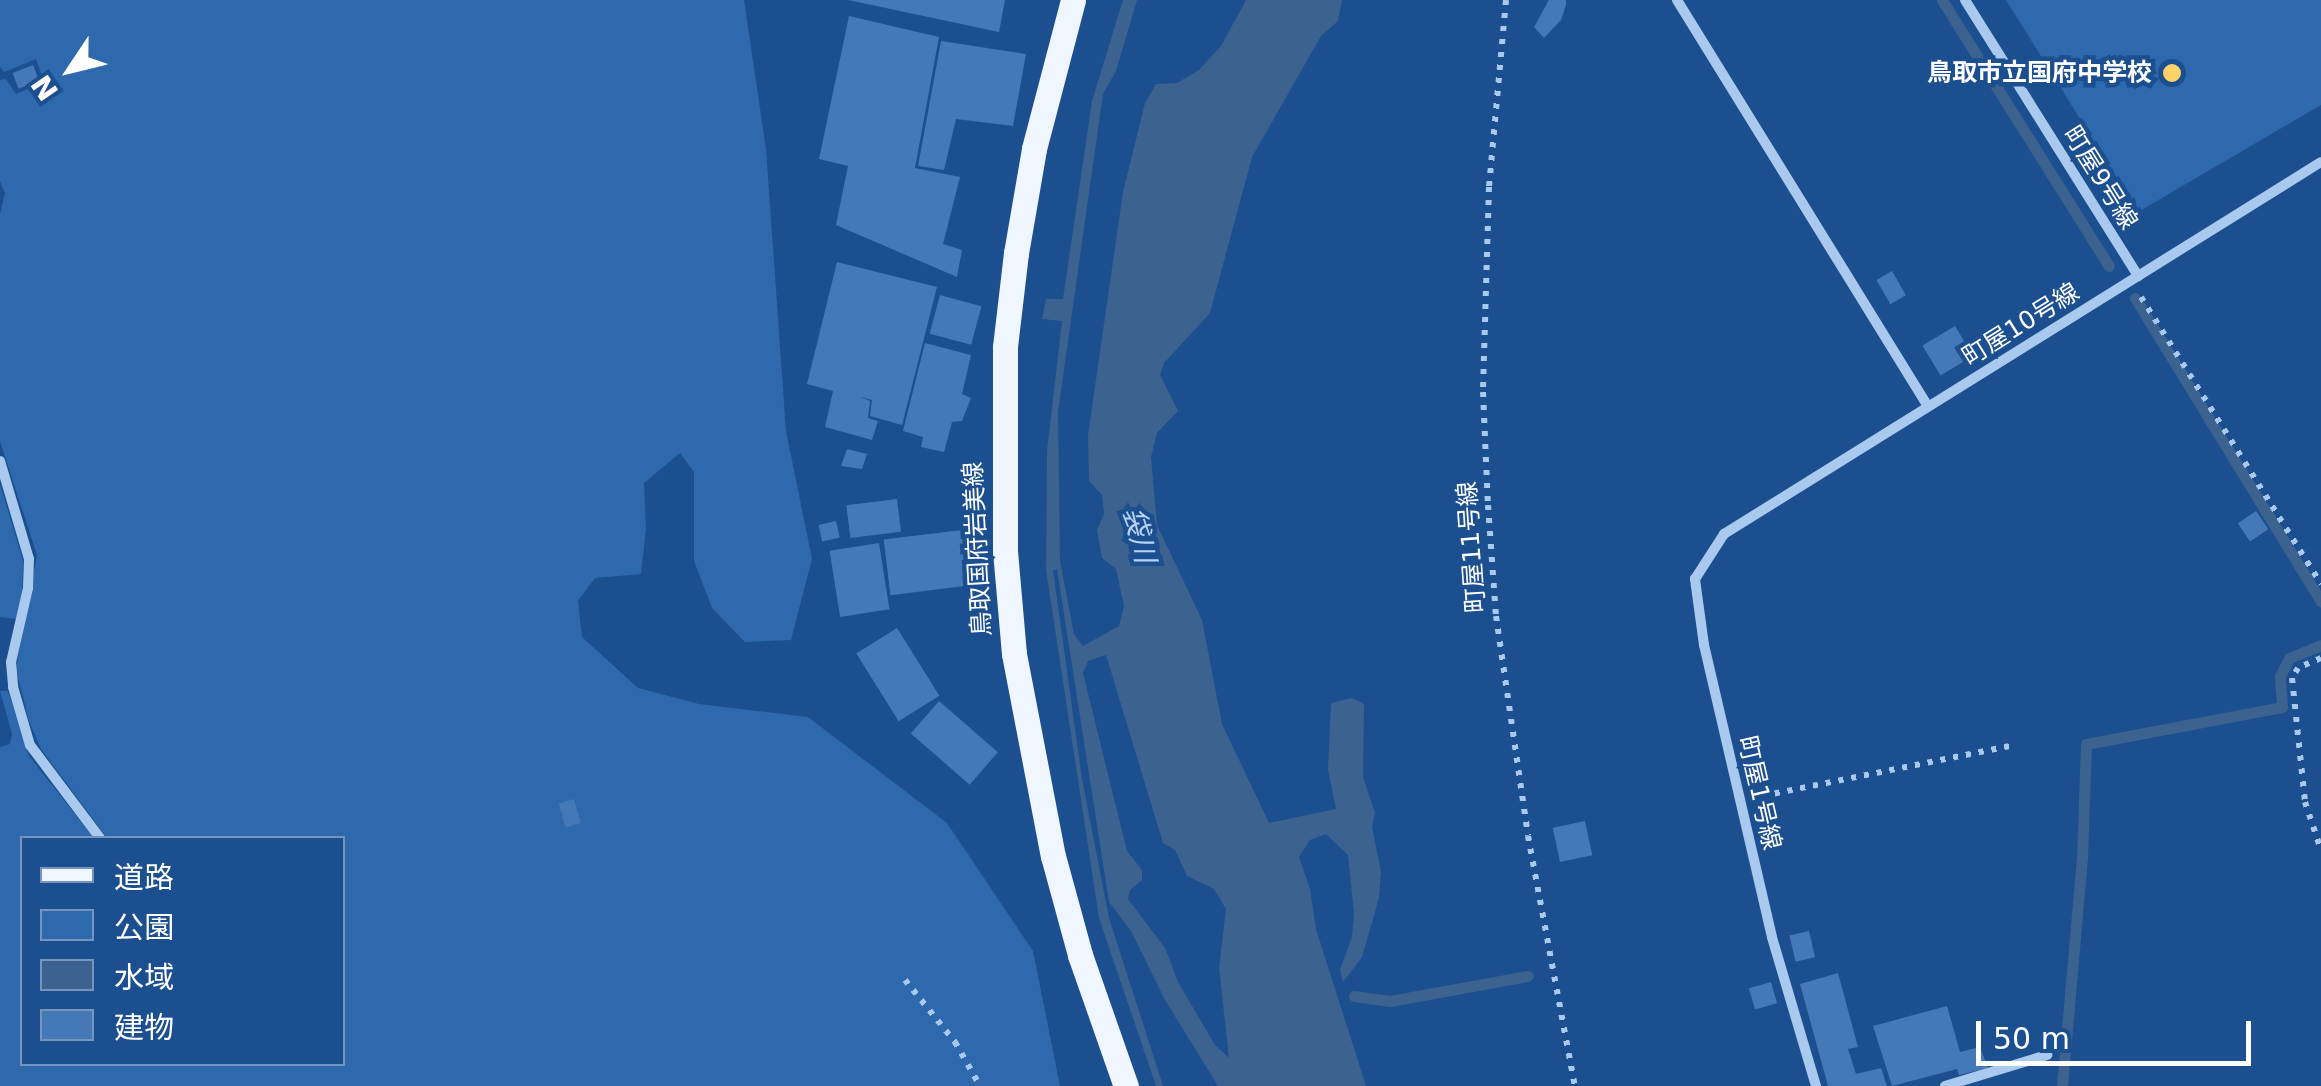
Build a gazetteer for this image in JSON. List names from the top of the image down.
{
  "streets": {
    "main road": ["鳥取国府岩美線"],
    "street": ["町屋9号線", "町屋10号線", "町屋1号線"],
    "path": ["町屋11号線"]
  },
  "crossings": [
    ["町屋9号線", "町屋10号線"],
    ["町屋10号線", "町屋1号線"]
  ],
  "water": ["袋川"],
  "places": ["鳥取市立国府中学校"],
  "legend": [
    "道路",
    "公園",
    "水域",
    "建物"
  ],
  "scale_bar": "50 m",
  "north": "bottom left"
}
